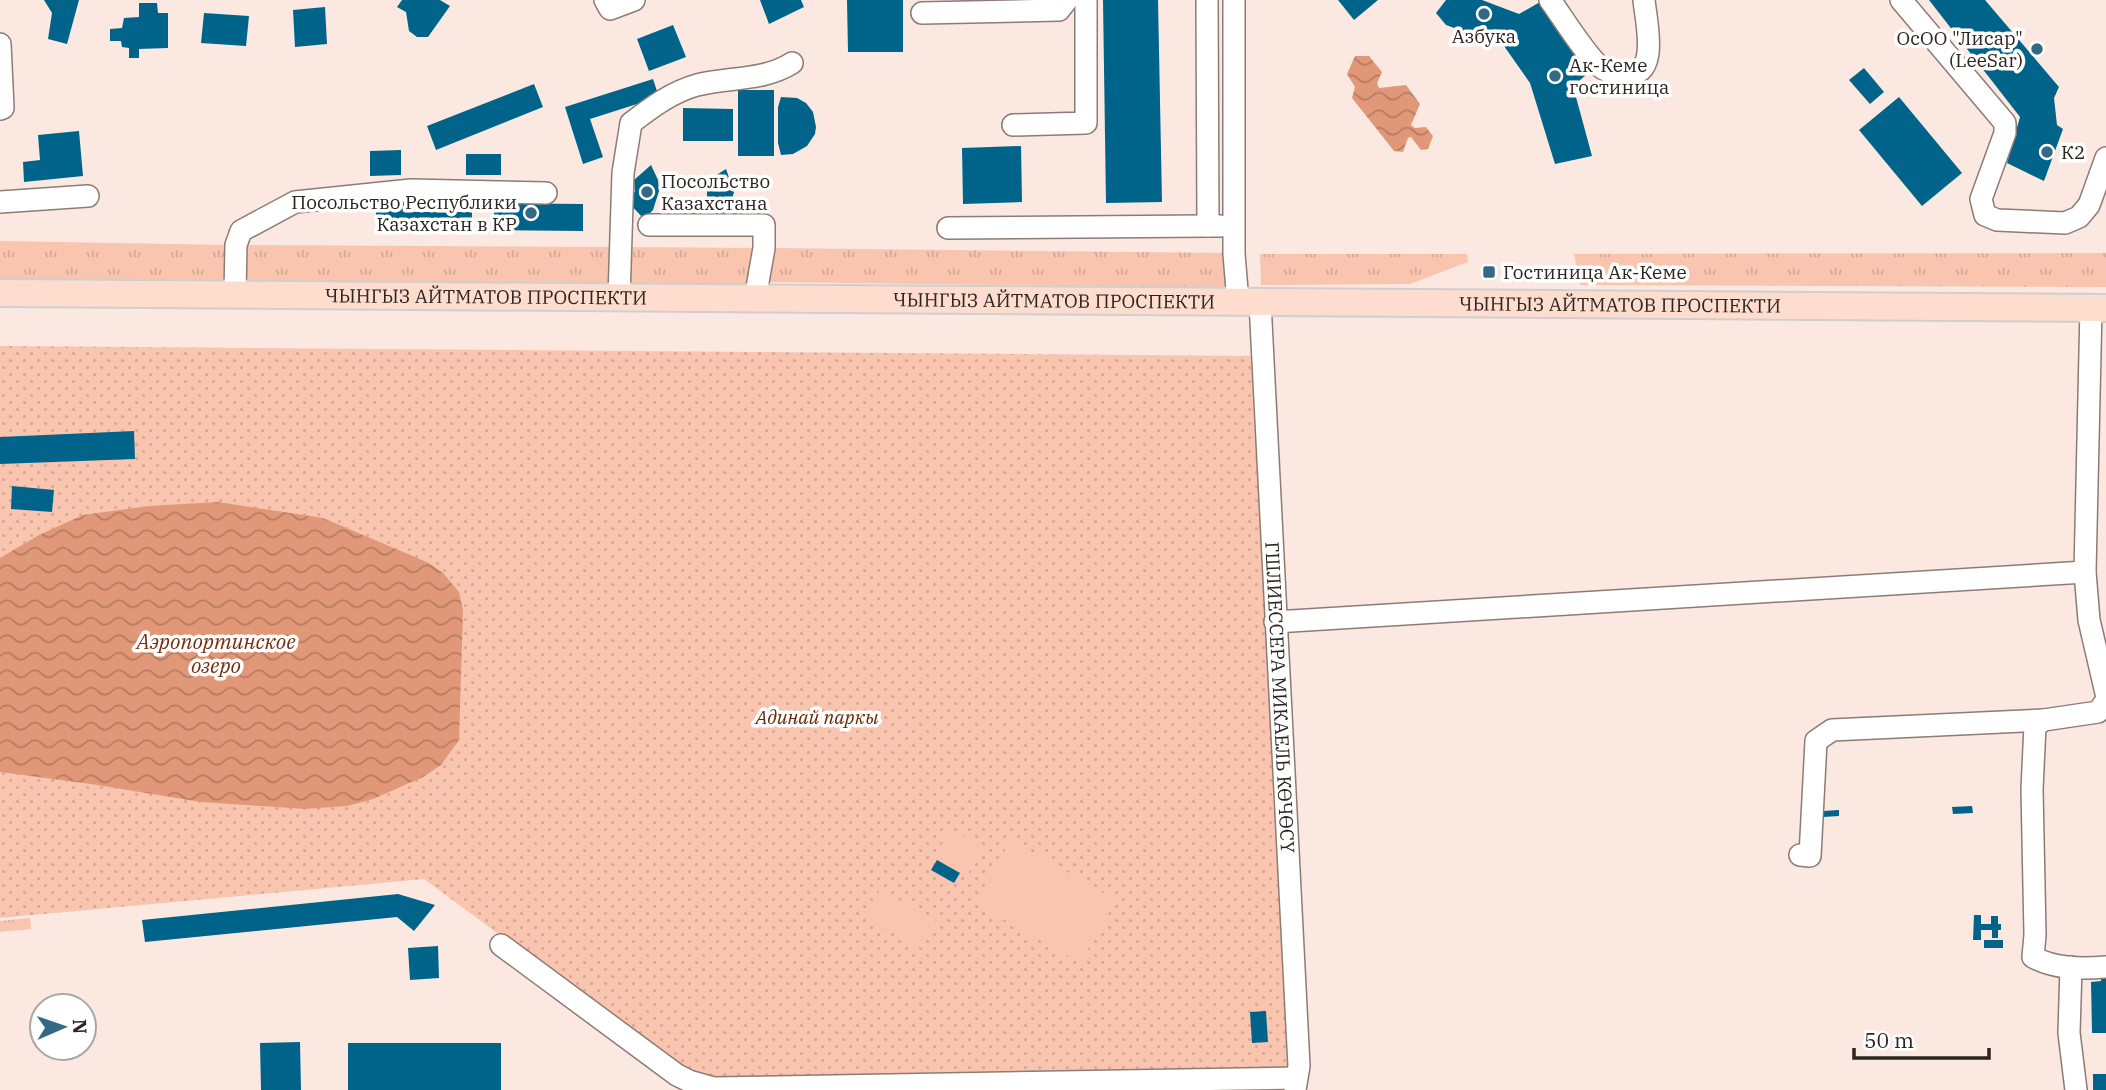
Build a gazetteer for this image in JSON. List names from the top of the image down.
{
  "streets": {
    "main road": ["ЧЫНГЫЗ АЙТМАТОВ ПРОСПЕКТИ"],
    "street": ["ГШЛИЕССЕРА МИКАЕЛЬ КӨЧӨСҮ"]
  },
  "crossings": [
    ["ЧЫНГЫЗ АЙТМАТОВ ПРОСПЕКТИ", "ГШЛИЕССЕРА МИКАЕЛЬ КӨЧӨСҮ"]
  ],
  "water": ["Аэропортинское озеро"],
  "parks": ["Адинай паркы"],
  "places": {
    "other": [
      "Азбука",
      "ОсОО \"Лисар\" (LeeSar)",
      "Ак-Кеме гостиница",
      "К2",
      "Посольство Казахстана",
      "Посольство Республики Казахстан в КР"
    ],
    "transit": ["Гостиница Ак-Кеме"]
  },
  "scale_bar": "50 m",
  "north": "right"
}
